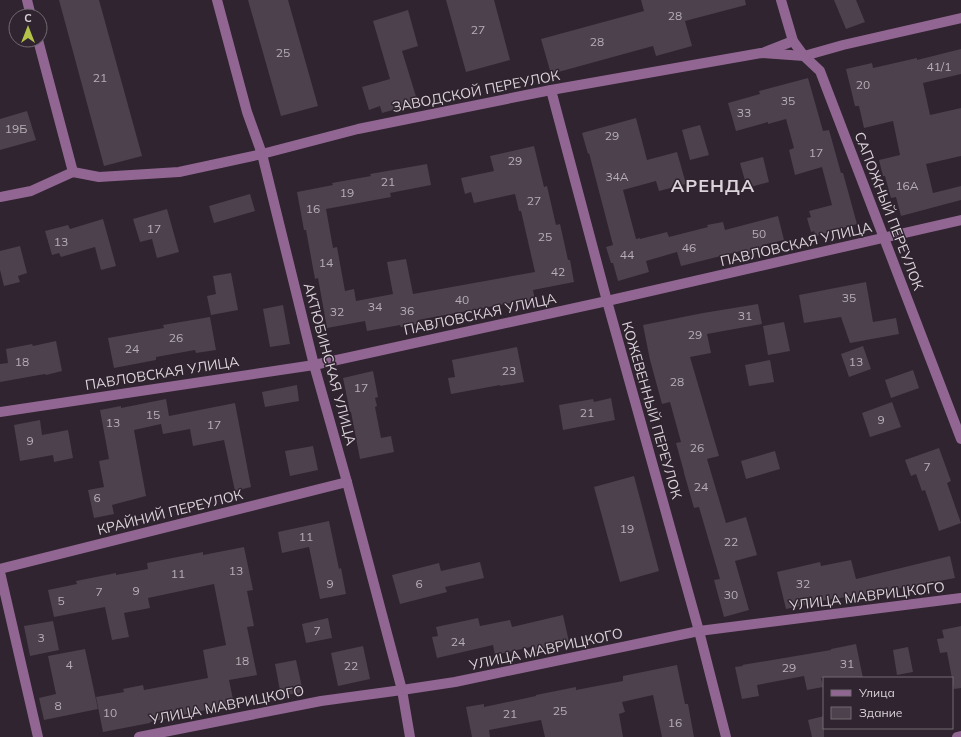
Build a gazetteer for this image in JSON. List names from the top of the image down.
{
  "streets": {
    "street": [
      "ЗАВОДСКОЙ ПЕРЕУЛОК",
      "САПОЖНЫЙ ПЕРЕУЛОК",
      "ПАВЛОВСКАЯ УЛИЦА",
      "АКТЮБИНСКАЯ УЛИЦА",
      "КОЖЕВЕННЫЙ ПЕРЕУЛОК",
      "КРАЙНИЙ ПЕРЕУЛОК",
      "УЛИЦА МАВРИЦКОГО"
    ]
  },
  "crossings": [
    ["ЗАВОДСКОЙ ПЕРЕУЛОК", "САПОЖНЫЙ ПЕРЕУЛОК"],
    ["ЗАВОДСКОЙ ПЕРЕУЛОК", "АКТЮБИНСКАЯ УЛИЦА"],
    ["ЗАВОДСКОЙ ПЕРЕУЛОК", "КОЖЕВЕННЫЙ ПЕРЕУЛОК"],
    ["САПОЖНЫЙ ПЕРЕУЛОК", "ПАВЛОВСКАЯ УЛИЦА"],
    ["ПАВЛОВСКАЯ УЛИЦА", "АКТЮБИНСКАЯ УЛИЦА"],
    ["ПАВЛОВСКАЯ УЛИЦА", "КОЖЕВЕННЫЙ ПЕРЕУЛОК"],
    ["АКТЮБИНСКАЯ УЛИЦА", "КРАЙНИЙ ПЕРЕУЛОК"],
    ["АКТЮБИНСКАЯ УЛИЦА", "УЛИЦА МАВРИЦКОГО"],
    ["КОЖЕВЕННЫЙ ПЕРЕУЛОК", "УЛИЦА МАВРИЦКОГО"]
  ],
  "districts": ["АРЕНДА"],
  "house_numbers": [
    "28",
    "27",
    "28",
    "25",
    "41/1",
    "21",
    "20",
    "35",
    "33",
    "19Б",
    "29",
    "17",
    "29",
    "34А",
    "21",
    "16А",
    "19",
    "27",
    "16",
    "17",
    "50",
    "25",
    "13",
    "46",
    "44",
    "14",
    "42",
    "35",
    "40",
    "34",
    "36",
    "32",
    "31",
    "29",
    "26",
    "24",
    "18",
    "13",
    "23",
    "28",
    "17",
    "21",
    "15",
    "9",
    "13",
    "17",
    "9",
    "26",
    "7",
    "24",
    "6",
    "19",
    "11",
    "22",
    "13",
    "11",
    "9",
    "6",
    "32",
    "9",
    "7",
    "30",
    "5",
    "7",
    "3",
    "24",
    "18",
    "31",
    "4",
    "22",
    "29",
    "8",
    "25",
    "10",
    "21",
    "16"
  ],
  "legend": ["Улица", "Здание"],
  "north": "top"
}
